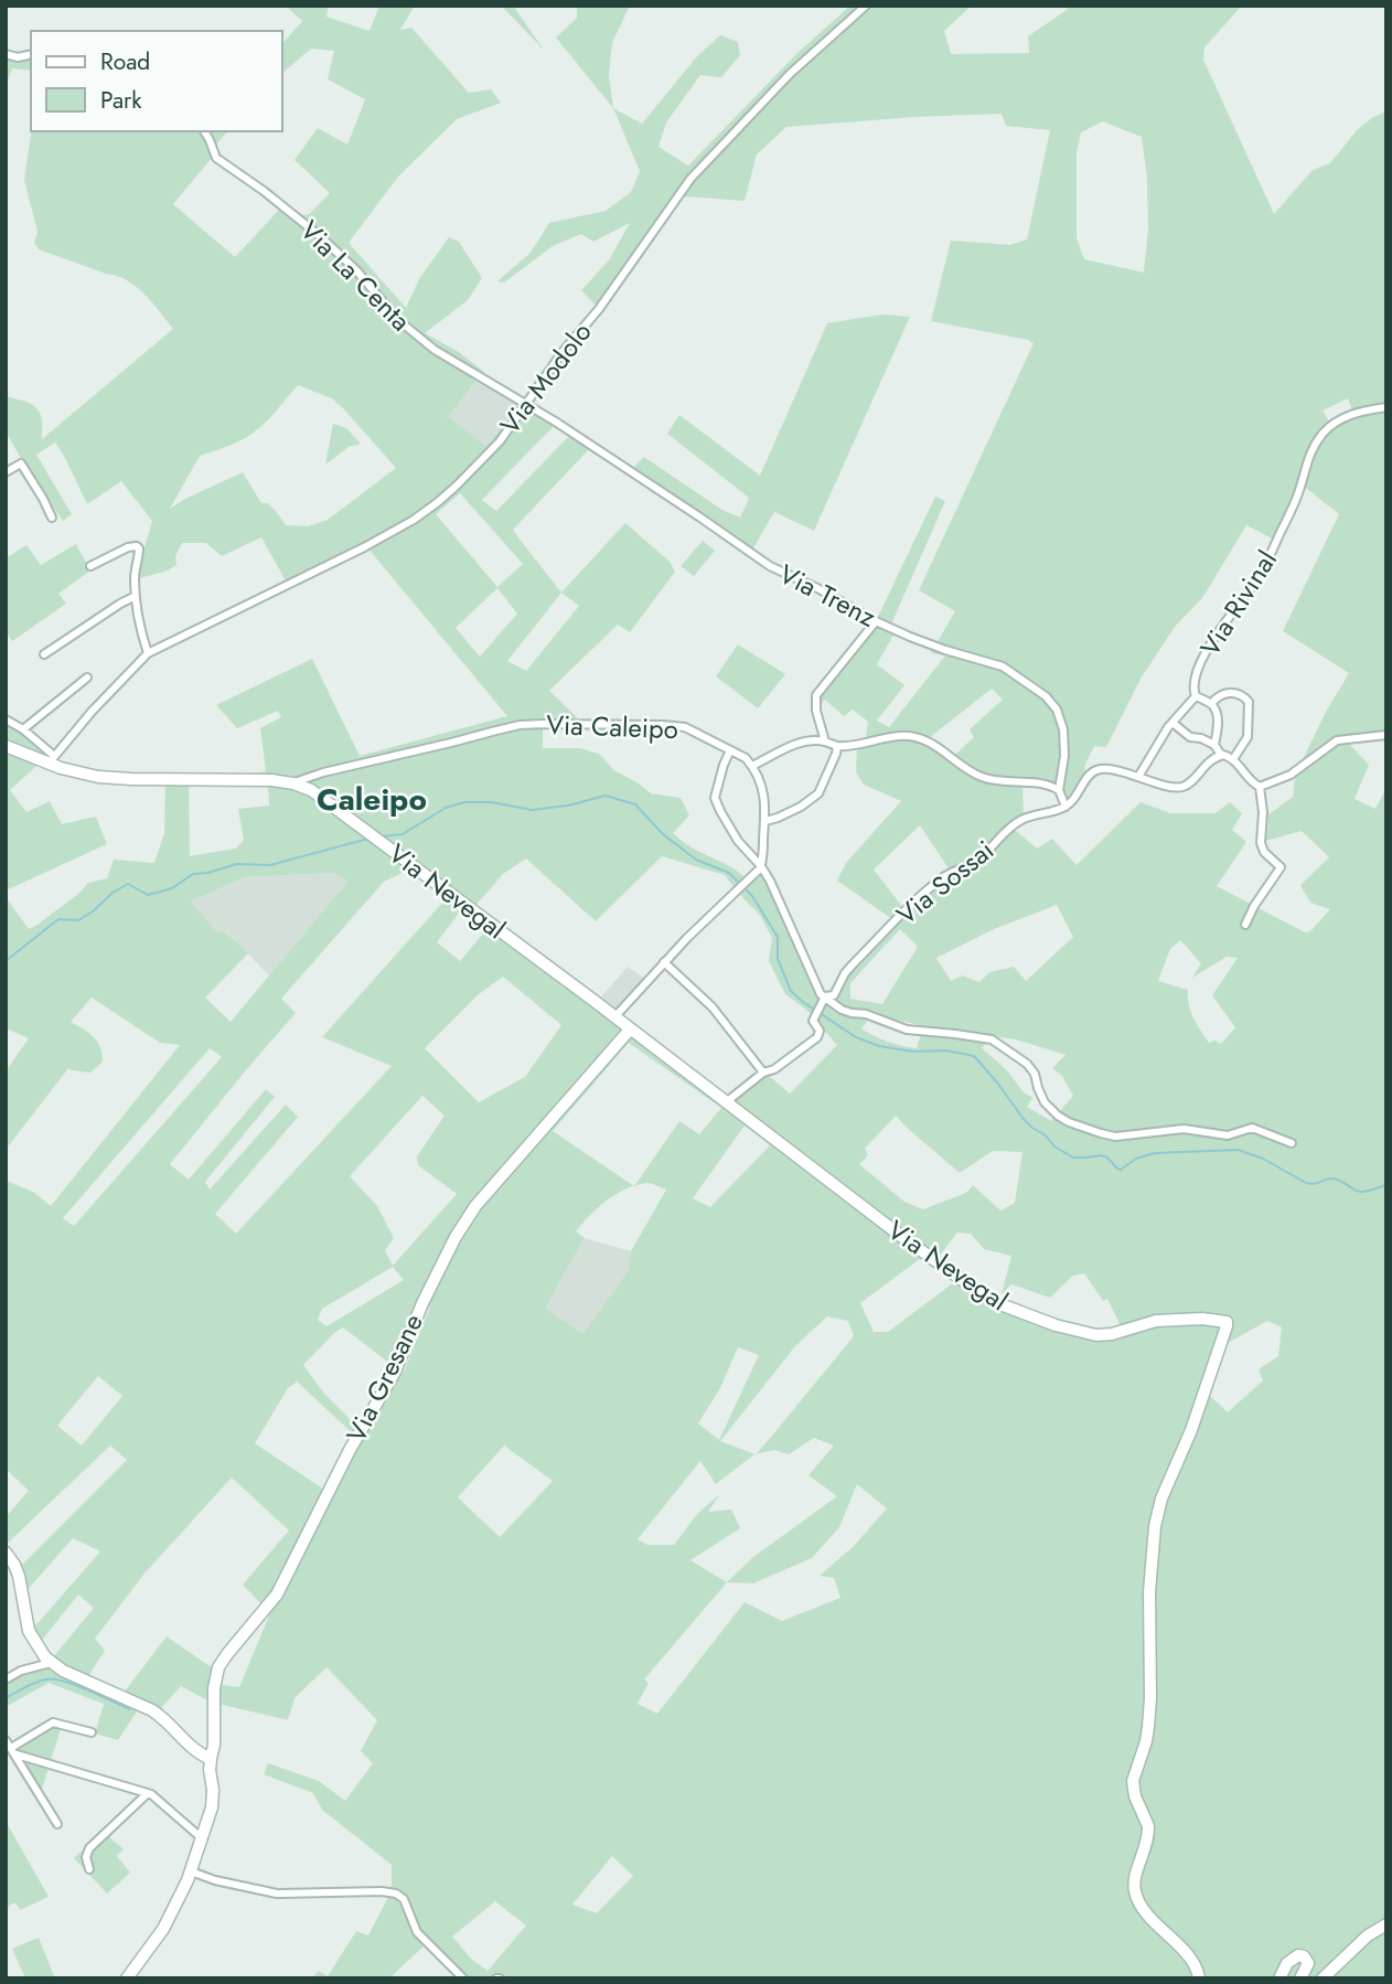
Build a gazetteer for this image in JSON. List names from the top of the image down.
{
  "streets": {
    "main road": ["Via Nevegal", "Via Gresane"],
    "street": [
      "Via La Centa",
      "Via Modolo",
      "Via Trenz",
      "Via Rivinal",
      "Via Caleipo",
      "Via Sossai"
    ]
  },
  "crossings": [
    ["Via La Centa", "Via Modolo"],
    ["Via La Centa", "Via Trenz"],
    ["Via Modolo", "Via Trenz"],
    ["Via Caleipo", "Via Nevegal"],
    ["Via Nevegal", "Via Gresane"]
  ],
  "districts": ["Caleipo"],
  "legend": ["Road", "Park"]
}
